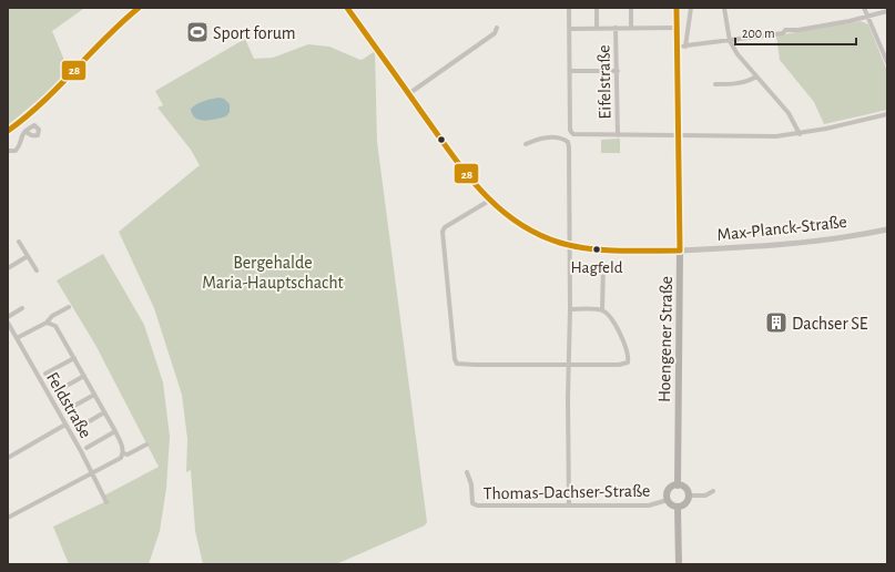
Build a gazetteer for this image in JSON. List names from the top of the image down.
{
  "streets": {
    "main road": ["Hoengener Straße"],
    "street": [
      "Eifelstraße",
      "Max-Planck-Straße",
      "Feldstraße",
      "Thomas-Dachser-Straße"
    ]
  },
  "crossings": [
    ["Max-Planck-Straße", "Hoengener Straße"],
    ["Hoengener Straße", "Thomas-Dachser-Straße"]
  ],
  "parks": ["Bergehalde Maria-Hauptschacht"],
  "places": {
    "sports": ["Sport forum"],
    "other": ["Hagfeld"],
    "building": ["Dachser SE"]
  },
  "lines": ["transit line 28"],
  "scale_bar": "200 m"
}
